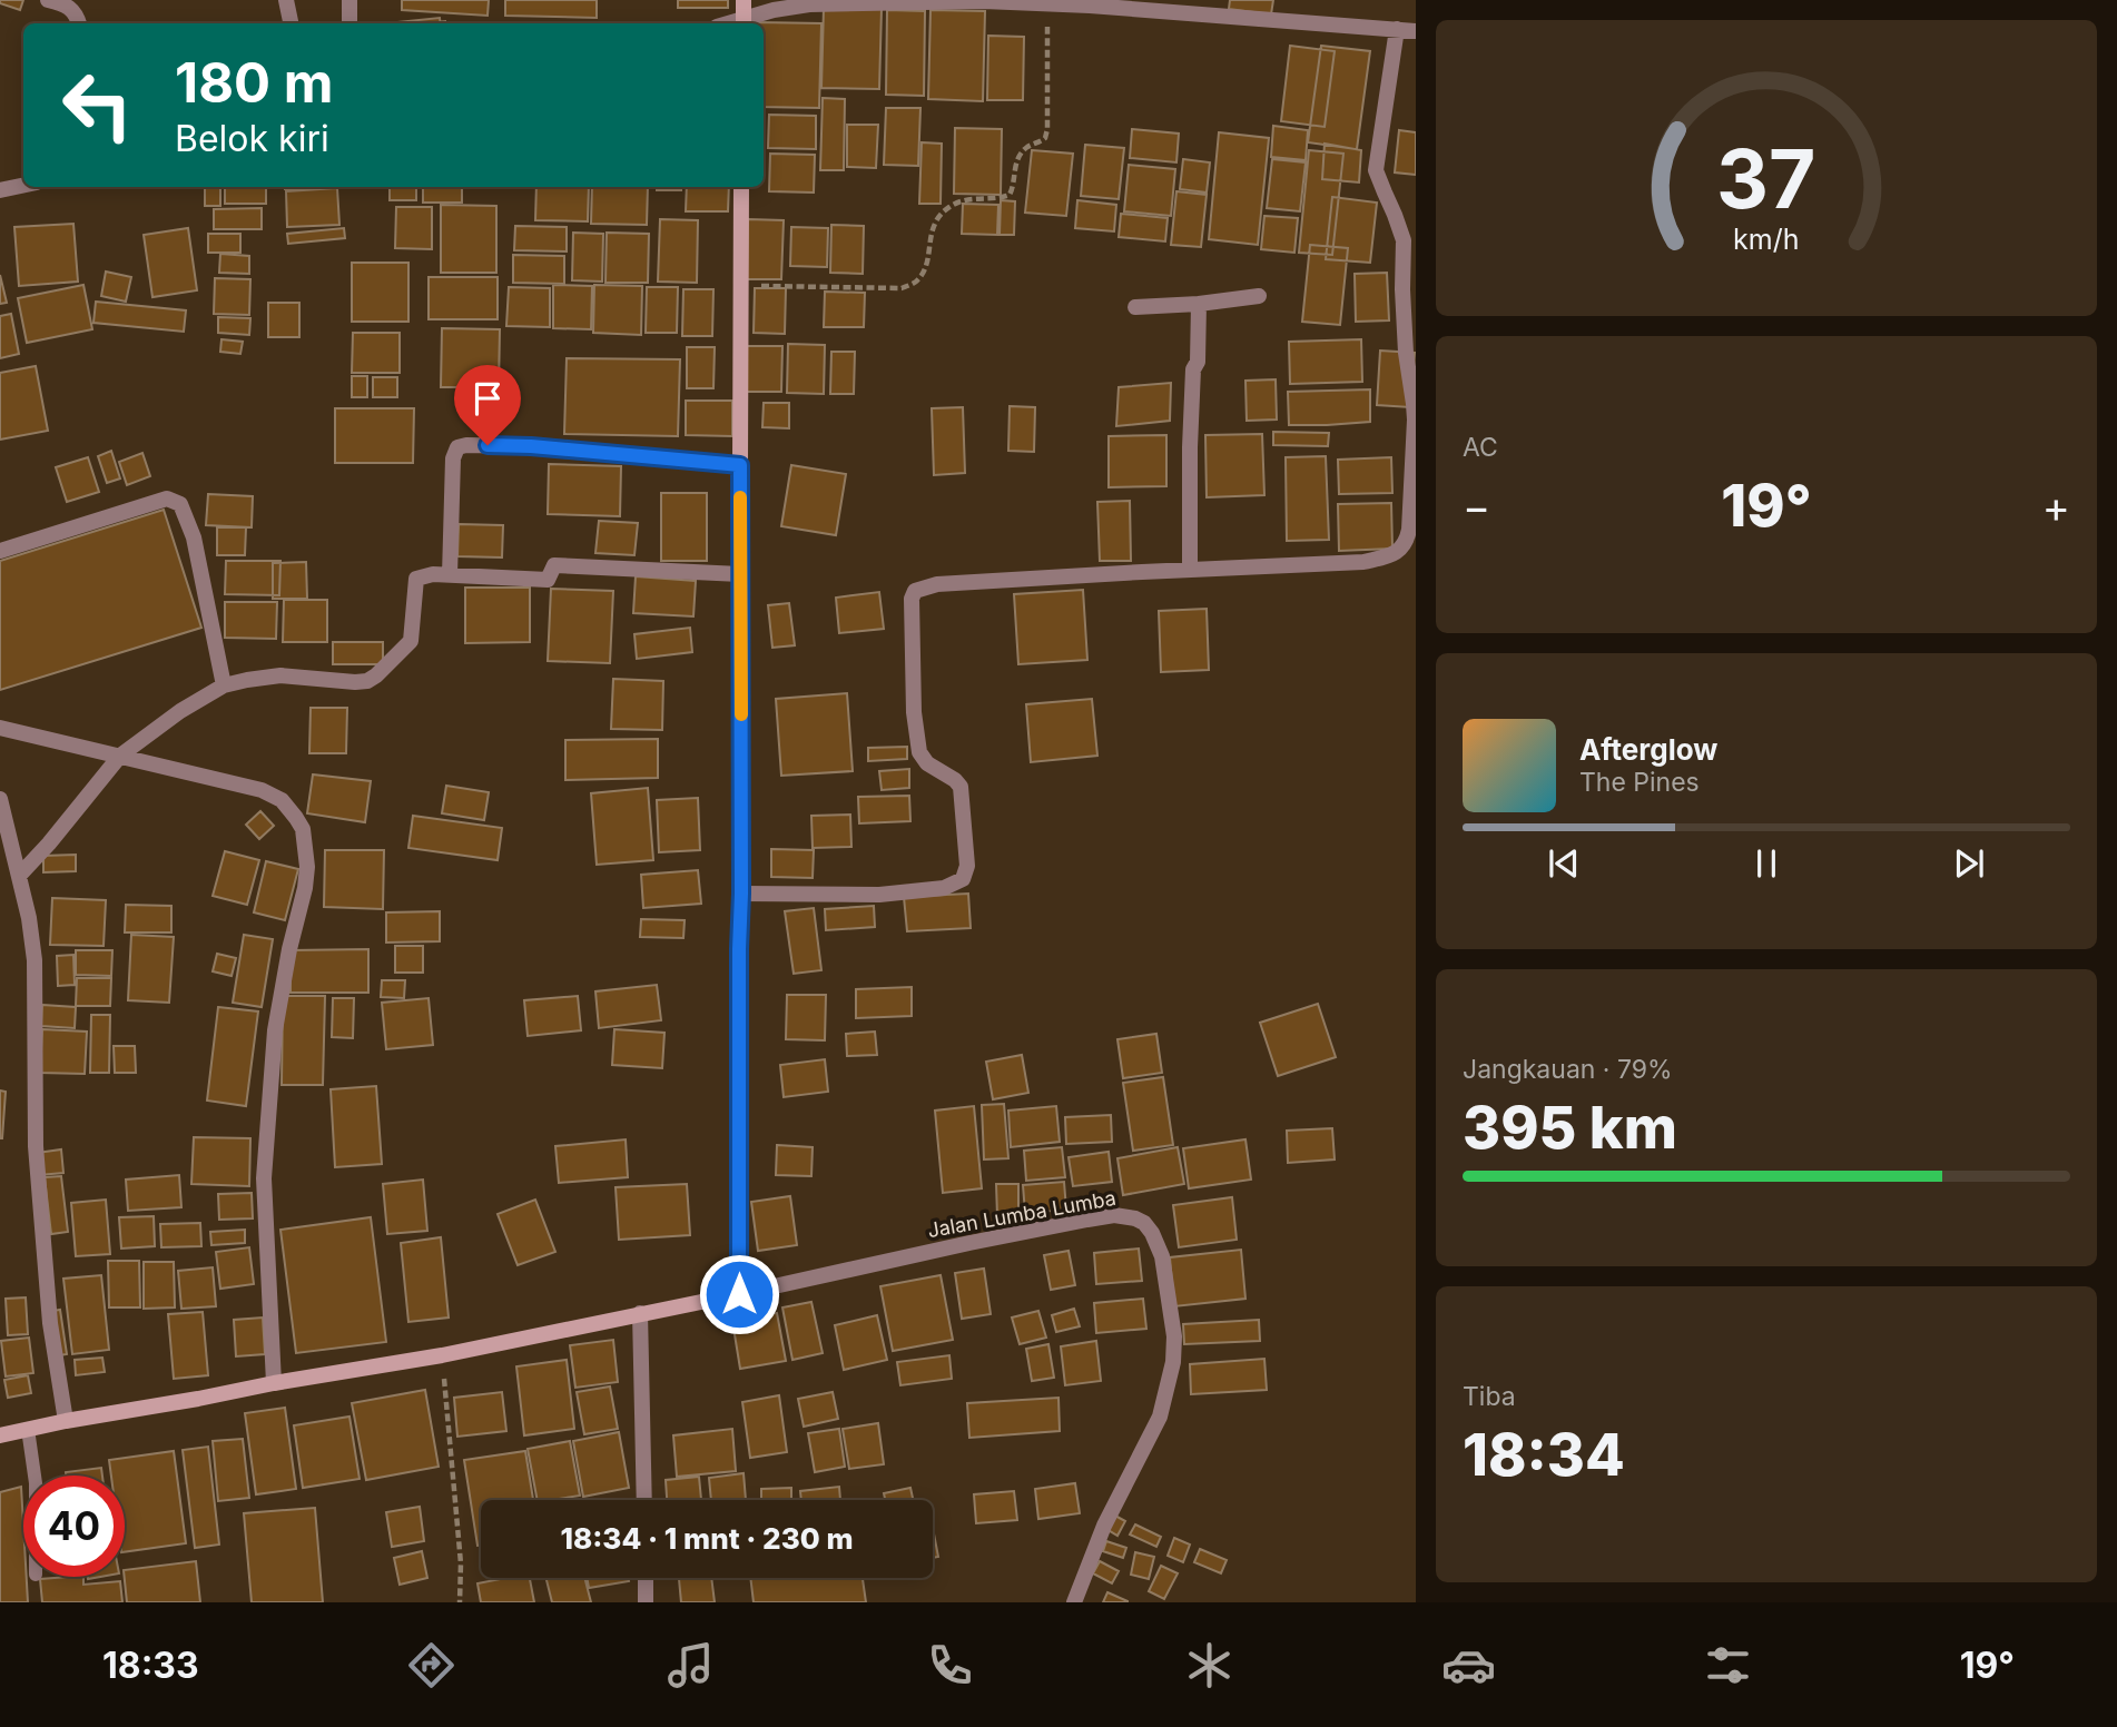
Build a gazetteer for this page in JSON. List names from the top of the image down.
{
  "streets": {
    "street": ["Jalan Lumba Lumba"]
  },
  "page": {
    "turn": ["180 m", "Belok kiri"],
    "tile": [
      "AC",
      ["Jangkauan · 79%", "395 km"],
      ["Tiba", "18:34"]
    ],
    "heat": ["−", "19°", "+"],
    "song": ["Afterglow", "The Pines"],
    "limit": "40",
    "trip": "18:34 · 1 mnt · 230 m",
    "tabs": ["18:33", "19°"],
    "gauge": ["37", "km/h"]
  }
}
